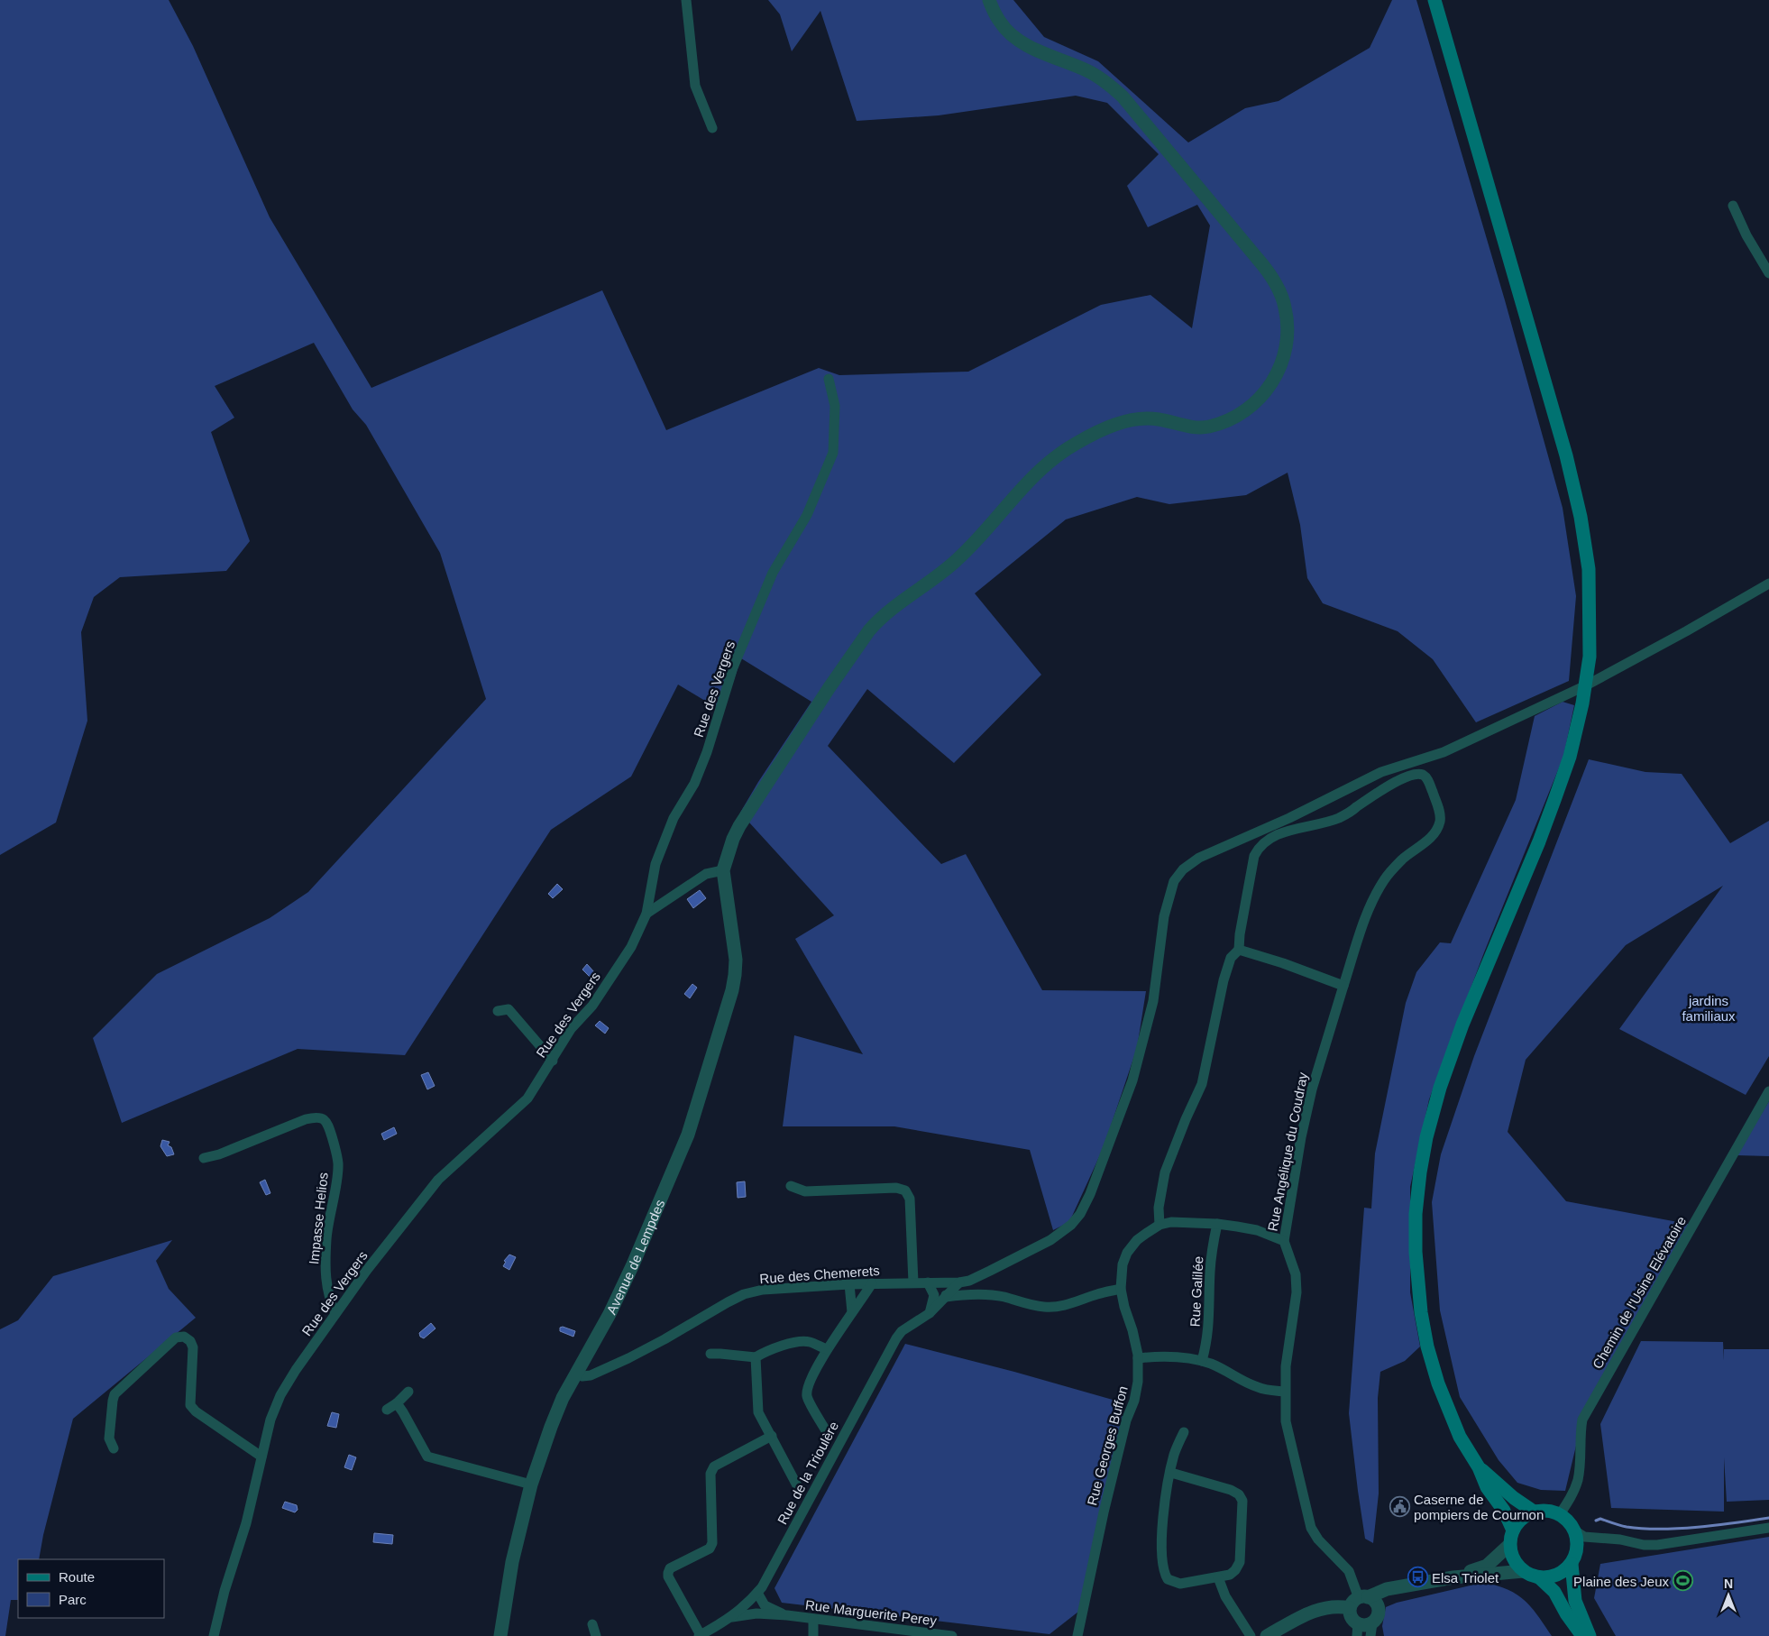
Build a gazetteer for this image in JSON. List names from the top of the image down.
{
  "streets": {
    "street": [
      "Rue des Vergers",
      "Rue Angélique du Coudray",
      "Impasse Helios",
      "Avenue de Lempdes",
      "Rue des Chemerets",
      "Rue Galilée",
      "Chemin de l'Usine Elévatoire",
      "Rue Georges Buffon",
      "Rue de la Trioulère",
      "Rue Marguerite Perey"
    ]
  },
  "crossings": [
    ["Rue des Vergers", "Impasse Helios"],
    ["Rue Angélique du Coudray", "Rue Georges Buffon"],
    ["Avenue de Lempdes", "Rue des Chemerets"],
    ["Rue des Chemerets", "Rue de la Trioulère"],
    ["Rue Galilée", "Rue Georges Buffon"],
    ["Rue de la Trioulère", "Rue Marguerite Perey"]
  ],
  "parks": ["jardins familiaux"],
  "places": {
    "public building": ["Caserne de pompiers de Cournon"],
    "bus stop": ["Elsa Triolet"],
    "sports": ["Plaine des Jeux"]
  },
  "legend": ["Route", "Parc"],
  "north": "top"
}
